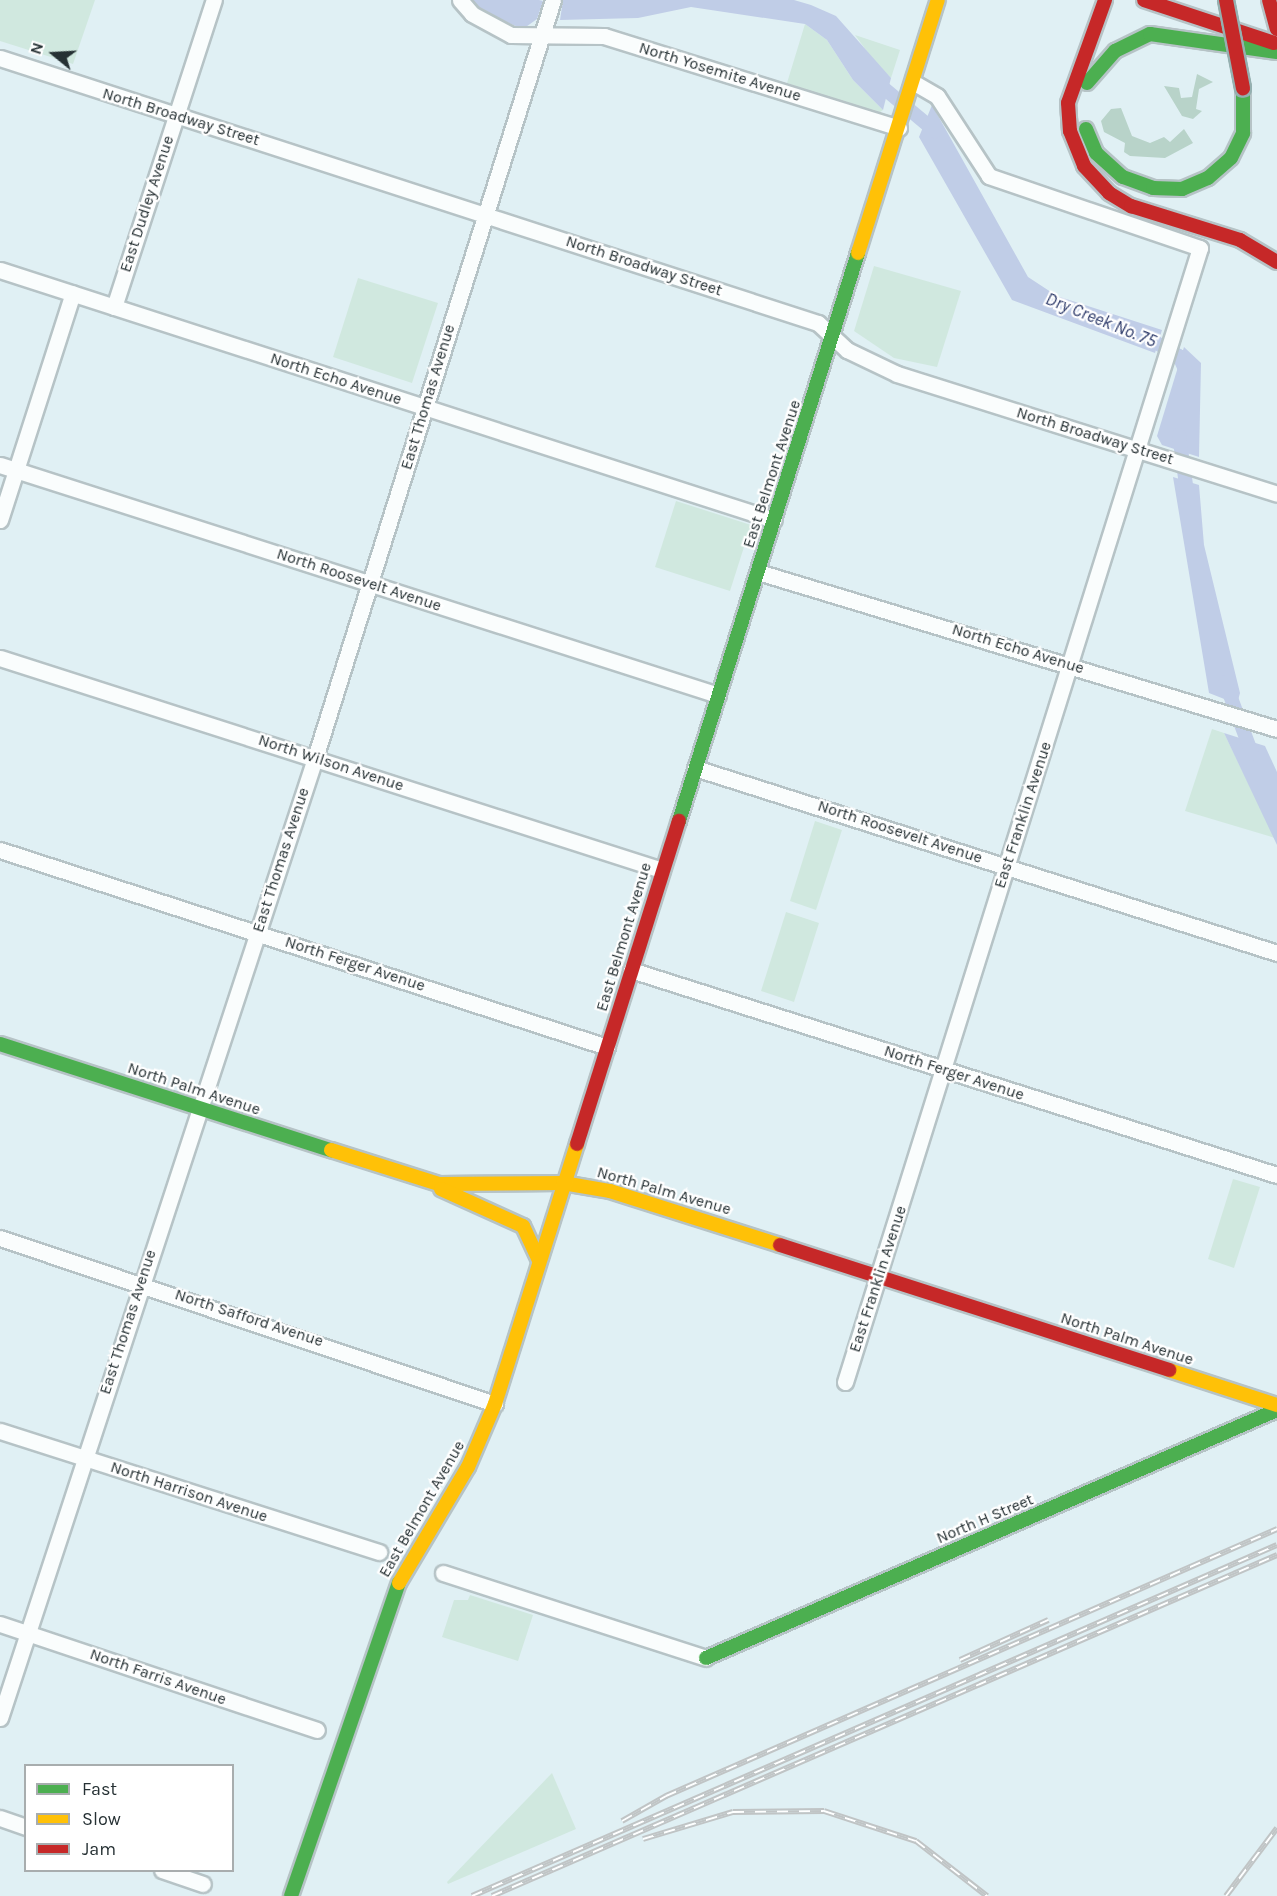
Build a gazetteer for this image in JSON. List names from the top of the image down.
{
  "streets": {
    "main road": ["East Belmont Avenue", "North Palm Avenue", "North H Street"],
    "street": [
      "North Yosemite Avenue",
      "North Broadway Street",
      "East Dudley Avenue",
      "North Echo Avenue",
      "East Thomas Avenue",
      "North Roosevelt Avenue",
      "North Wilson Avenue",
      "East Franklin Avenue",
      "North Ferger Avenue",
      "North Safford Avenue",
      "North Harrison Avenue",
      "North Farris Avenue"
    ]
  },
  "crossings": [
    ["North Yosemite Avenue", "East Thomas Avenue"],
    ["North Yosemite Avenue", "East Belmont Avenue"],
    ["North Broadway Street", "East Dudley Avenue"],
    ["North Broadway Street", "East Thomas Avenue"],
    ["North Broadway Street", "East Belmont Avenue"],
    ["North Broadway Street", "East Franklin Avenue"],
    ["East Dudley Avenue", "North Echo Avenue"],
    ["North Echo Avenue", "East Thomas Avenue"],
    ["North Echo Avenue", "East Belmont Avenue"],
    ["North Echo Avenue", "East Franklin Avenue"],
    ["East Thomas Avenue", "North Roosevelt Avenue"],
    ["East Thomas Avenue", "North Wilson Avenue"],
    ["East Thomas Avenue", "North Ferger Avenue"],
    ["East Thomas Avenue", "North Palm Avenue"],
    ["East Thomas Avenue", "North Safford Avenue"],
    ["East Thomas Avenue", "North Harrison Avenue"],
    ["East Thomas Avenue", "North Farris Avenue"],
    ["East Belmont Avenue", "North Roosevelt Avenue"],
    ["East Belmont Avenue", "North Wilson Avenue"],
    ["East Belmont Avenue", "East Franklin Avenue"],
    ["East Belmont Avenue", "North Ferger Avenue"],
    ["East Belmont Avenue", "North Palm Avenue"],
    ["East Belmont Avenue", "North Safford Avenue"],
    ["North Roosevelt Avenue", "East Franklin Avenue"],
    ["East Franklin Avenue", "North Ferger Avenue"],
    ["East Franklin Avenue", "North Palm Avenue"]
  ],
  "water": ["Dry Creek No. 75"],
  "legend": ["Fast", "Slow", "Jam"],
  "north": "left"
}
